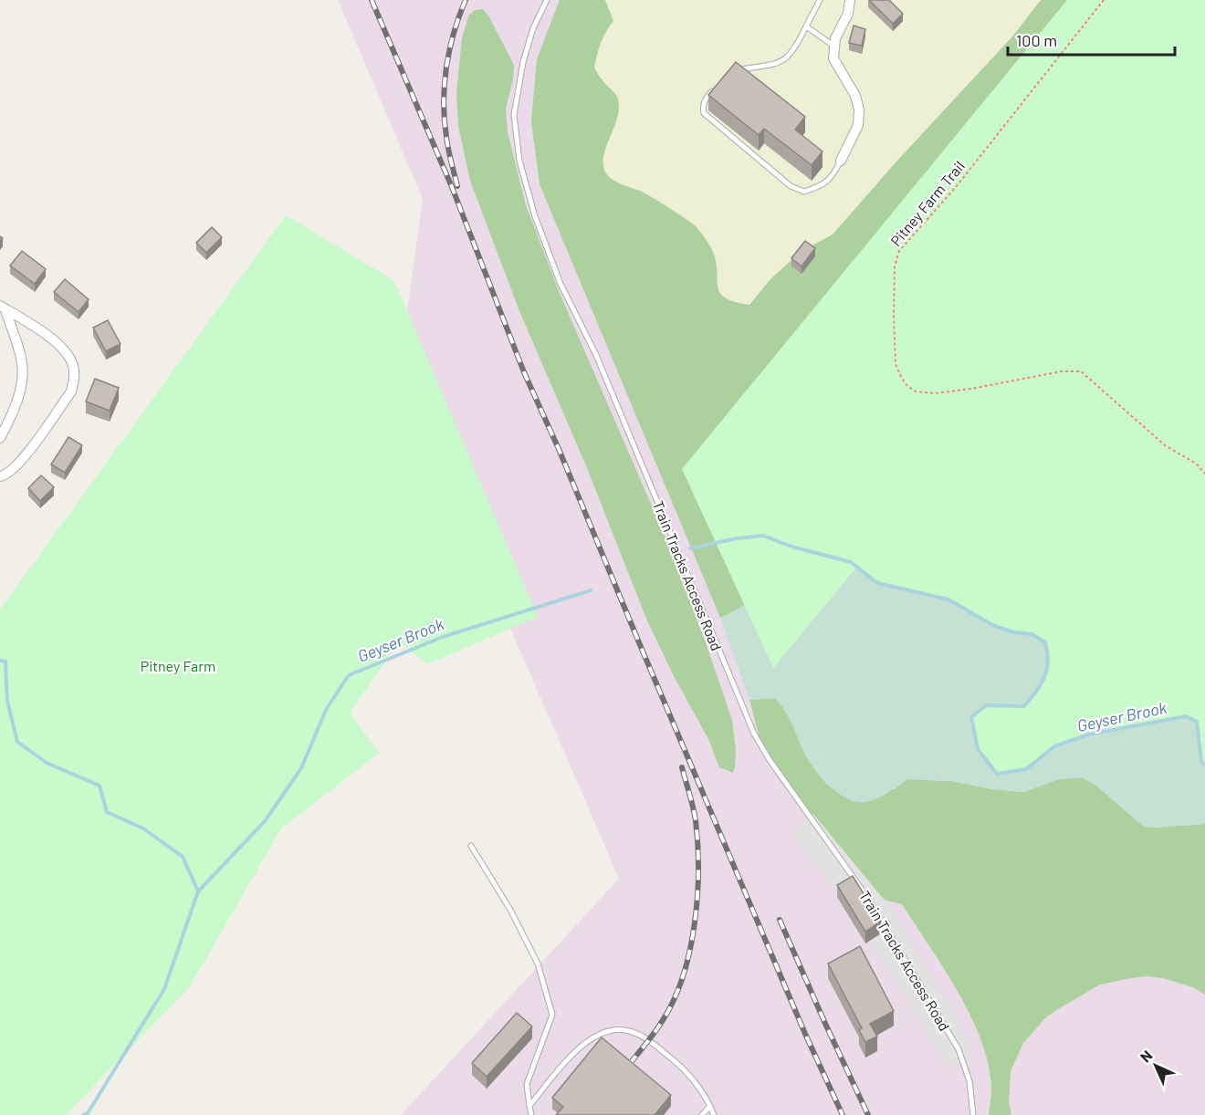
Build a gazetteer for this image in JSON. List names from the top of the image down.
{
  "streets": {
    "lane": ["Train Tracks Access Road"],
    "path": ["Pitney Farm Trail"]
  },
  "water": ["Geyser Brook"],
  "parks": ["Pitney Farm"],
  "scale_bar": "100 m",
  "north": "top left"
}
